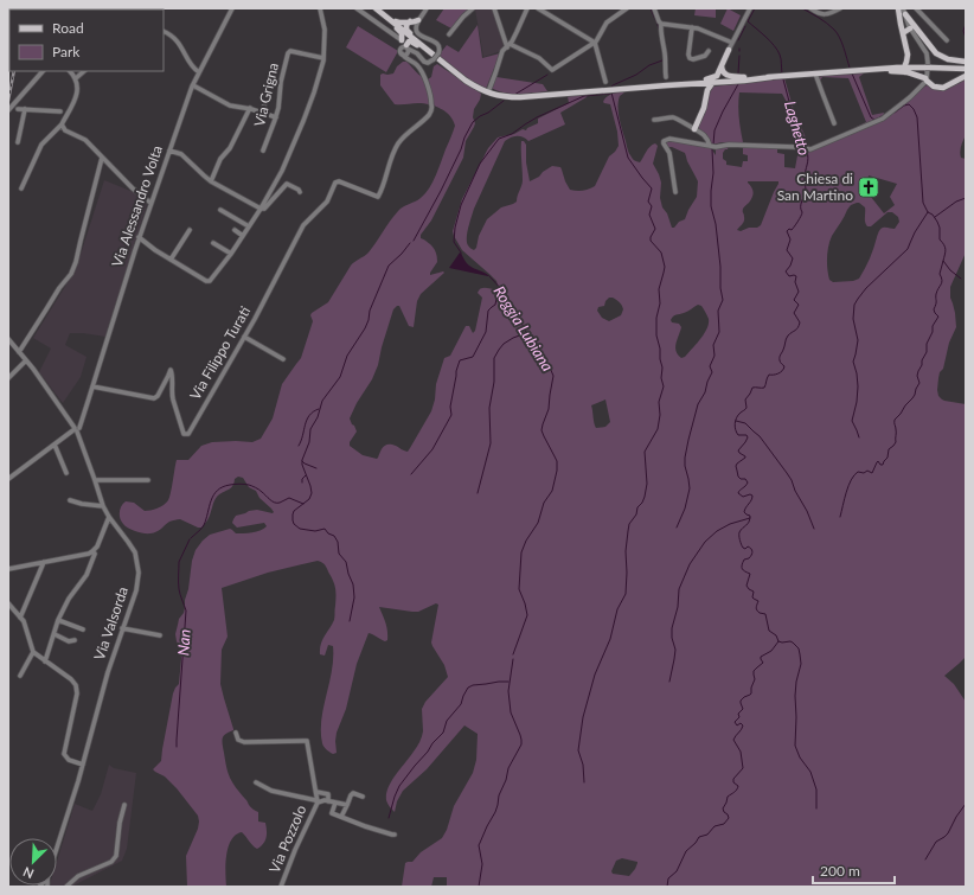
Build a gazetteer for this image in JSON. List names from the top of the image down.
{
  "streets": {
    "street": [
      "Via Grigna",
      "Via Alessandro Volta",
      "Via Filippo Turati",
      "Via Valsorda",
      "Via Pozzolo"
    ]
  },
  "crossings": [
    ["Via Alessandro Volta", "Via Filippo Turati"],
    ["Via Alessandro Volta", "Via Valsorda"]
  ],
  "water": ["Laghetto", "Roggia Lubiana", "Nan"],
  "places": {
    "church": ["Chiesa di San Martino"]
  },
  "legend": ["Road", "Park"],
  "scale_bar": "200 m",
  "north": "bottom left"
}
